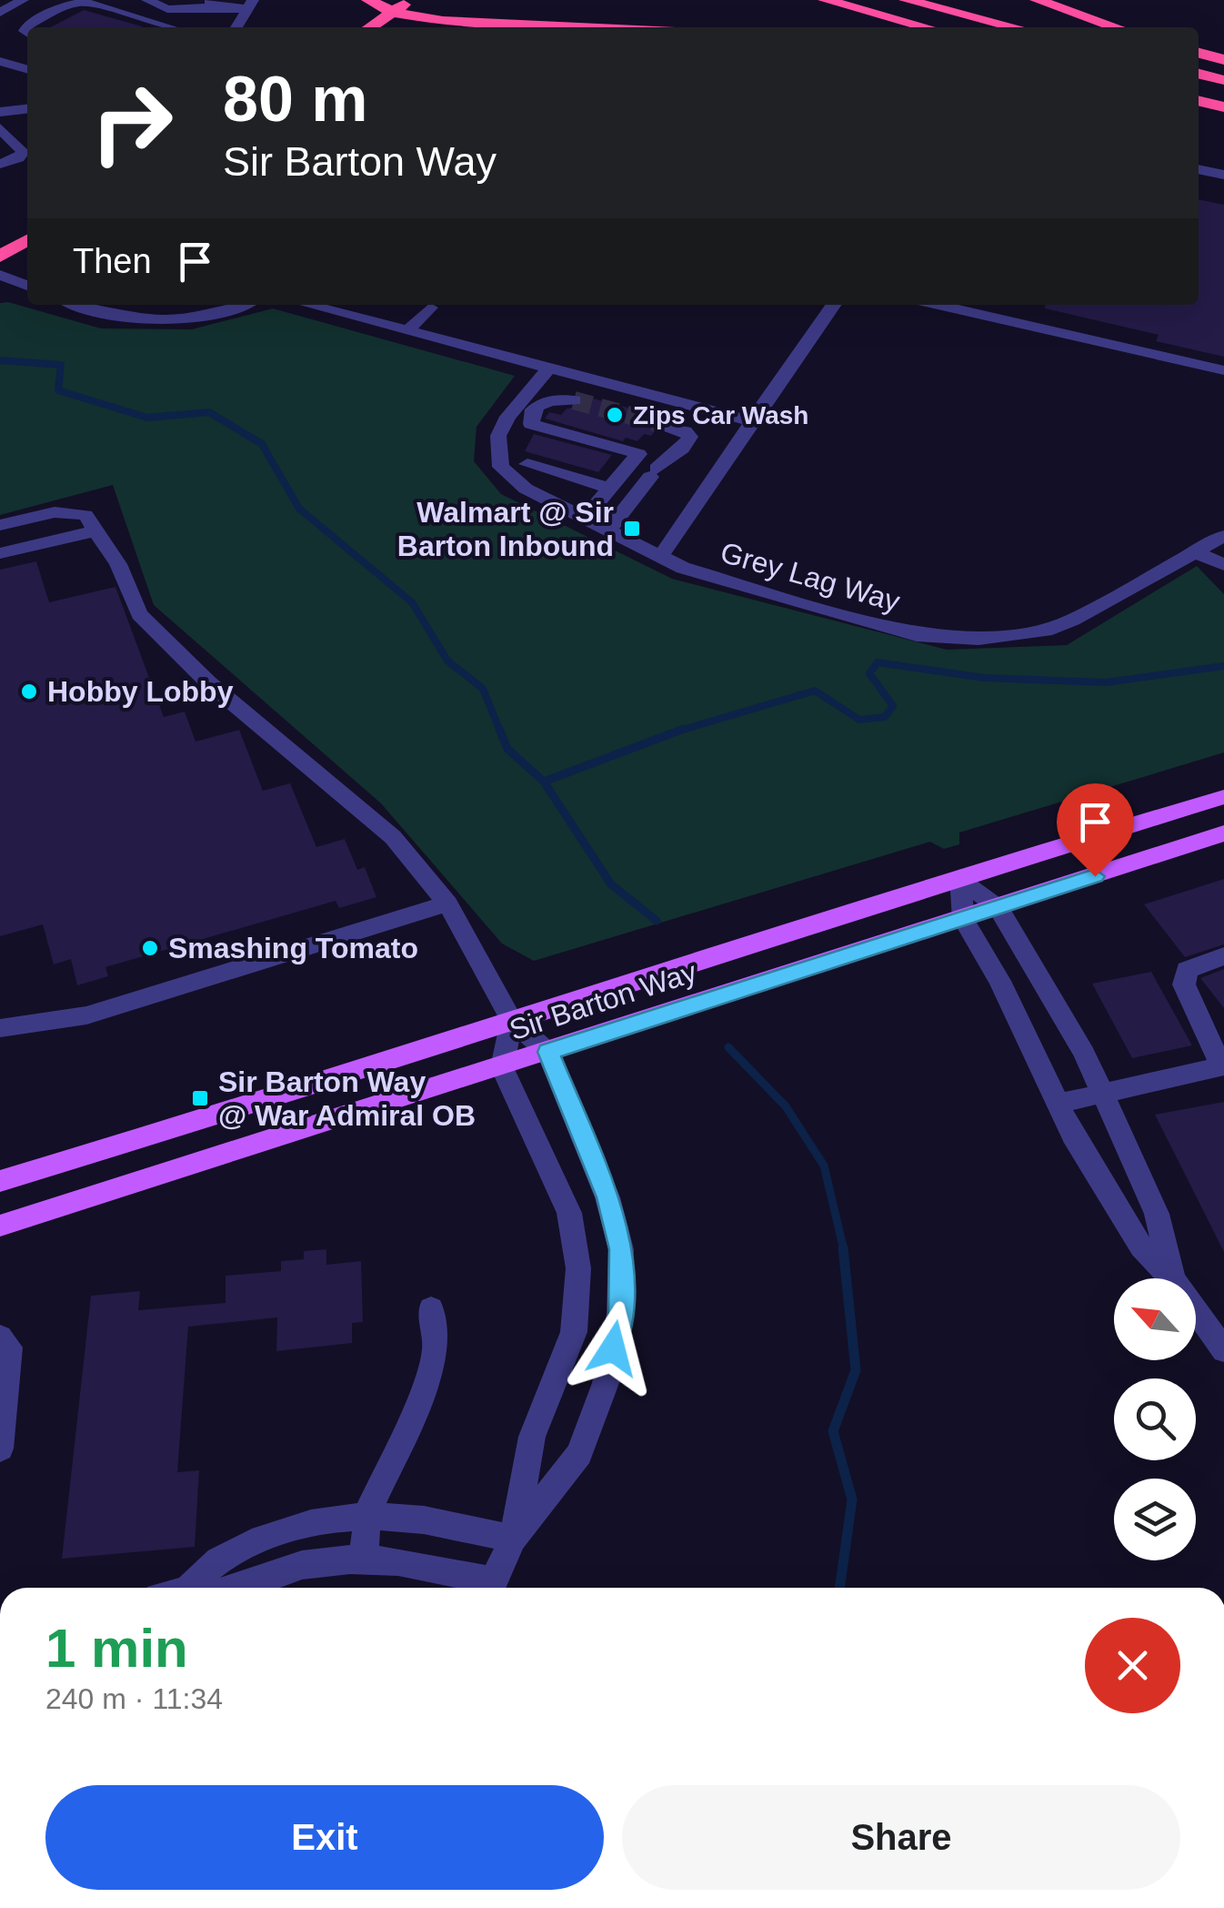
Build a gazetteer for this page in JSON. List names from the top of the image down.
{
  "streets": {
    "main road": ["Sir Barton Way"],
    "street": ["Grey Lag Way"]
  },
  "places": {
    "other": ["Zips Car Wash", "Hobby Lobby", "Smashing Tomato"],
    "transit": ["Walmart @ Sir Barton Inbound", "Sir Barton Way @ War Admiral OB"]
  },
  "north": "top left",
  "page": {
    "turn": ["80 m", "Sir Barton Way"],
    "then": "Then",
    "heading": ["1 min", "240 m · 11:34"],
    "buttons": ["Exit", "Share"]
  }
}
